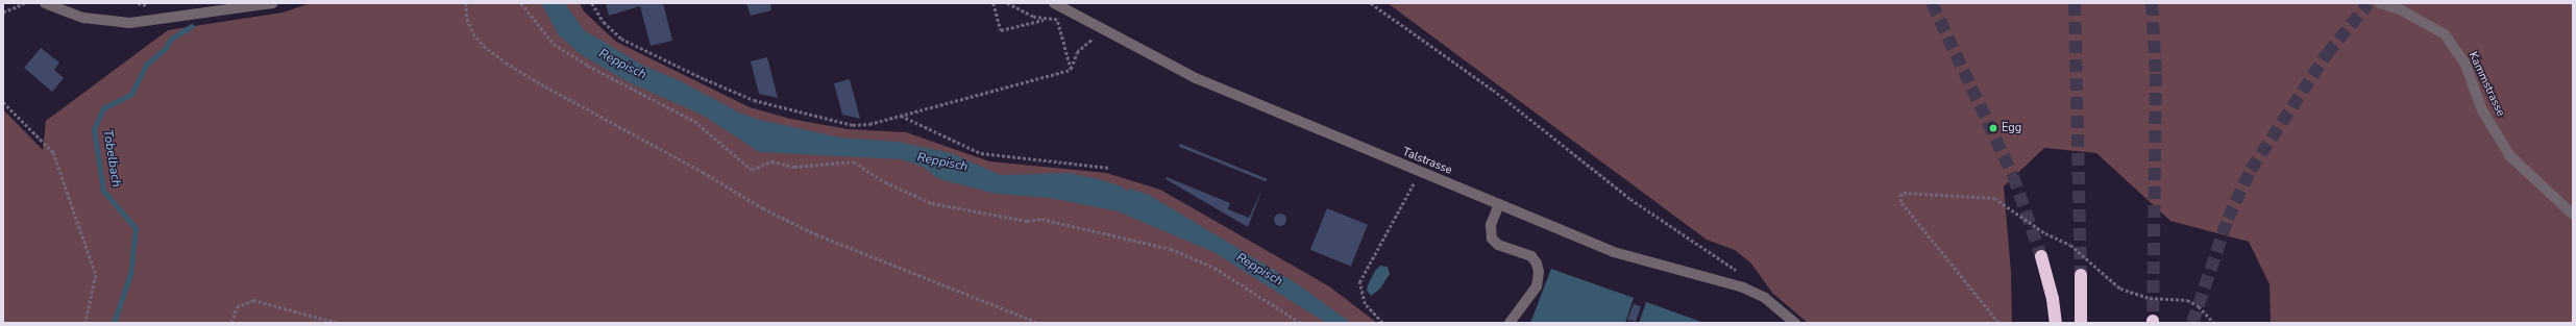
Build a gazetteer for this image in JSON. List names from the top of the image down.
{
  "streets": {
    "street": ["Kammstrasse", "Talstrasse"]
  },
  "water": ["Reppisch", "Tobelbach"],
  "places": ["Egg"]
}
